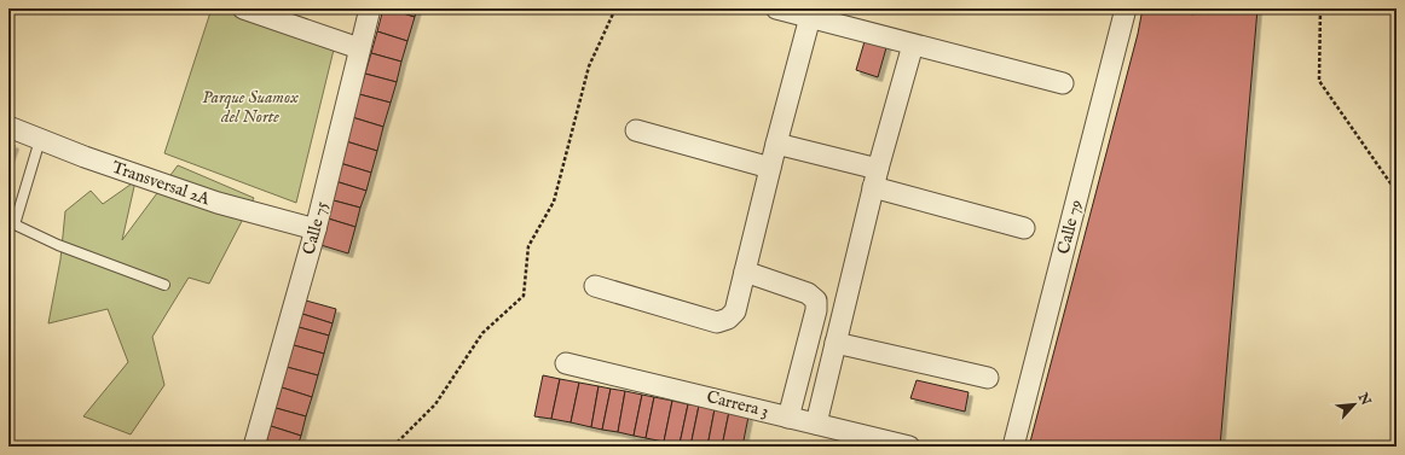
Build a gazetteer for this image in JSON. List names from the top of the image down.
{
  "streets": {
    "street": [
      "Transversal 2A",
      "Calle 79",
      "Calle 75",
      "Carrera 3"
    ]
  },
  "crossings": [
    ["Transversal 2A", "Calle 75"]
  ],
  "parks": ["Parque Suamox del Norte"],
  "north": "top right"
}
